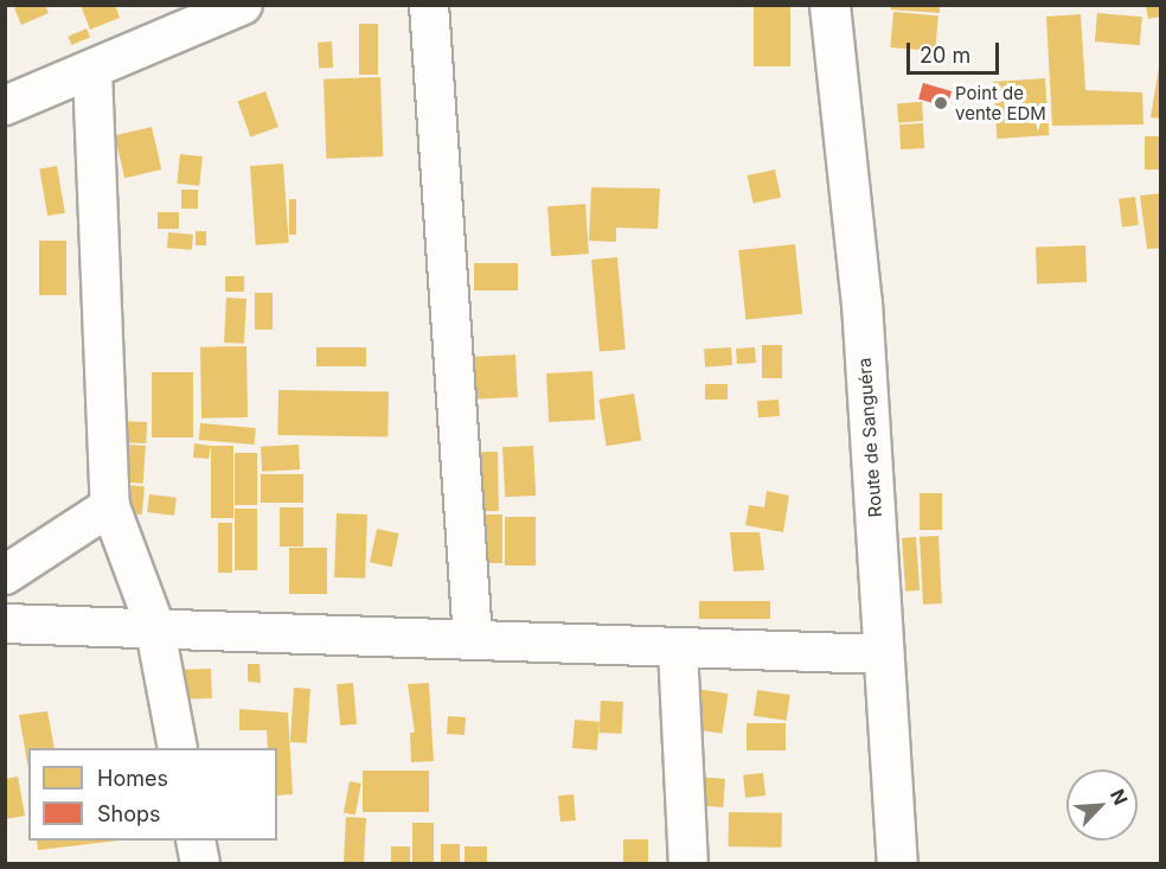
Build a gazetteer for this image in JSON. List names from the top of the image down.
{
  "streets": {
    "street": ["Route de Sanguéra"]
  },
  "places": ["Point de vente EDM"],
  "legend": ["Homes", "Shops"],
  "scale_bar": "20 m",
  "north": "top right"
}
